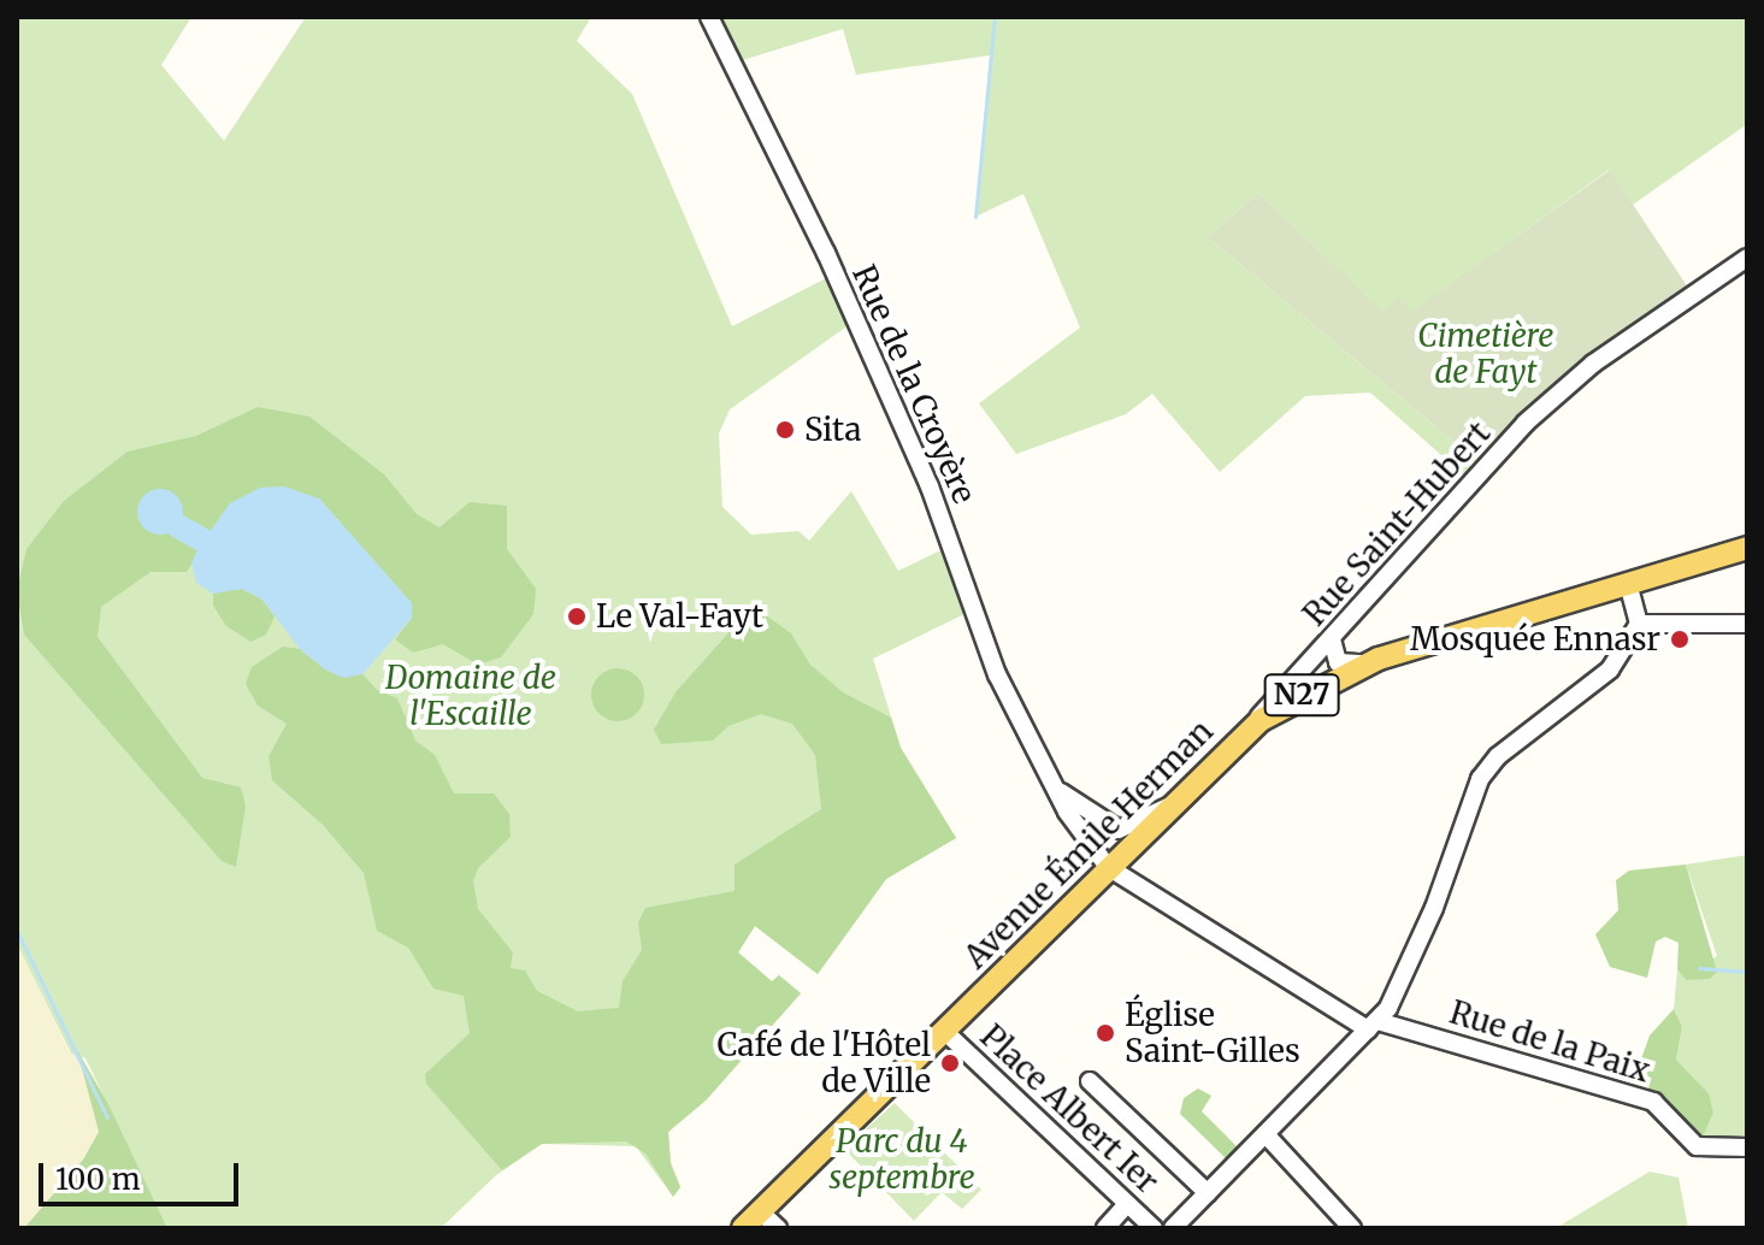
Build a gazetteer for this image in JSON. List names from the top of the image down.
{
  "streets": {
    "main road": ["N27", "Avenue Émile Herman"],
    "street": [
      "Rue de la Croyère",
      "Rue Saint-Hubert",
      "Rue de la Paix",
      "Place Albert Ier"
    ]
  },
  "crossings": [
    ["Rue de la Croyère", "Avenue Émile Herman"],
    ["Rue de la Croyère", "Rue de la Paix"],
    ["Rue Saint-Hubert", "Avenue Émile Herman"],
    ["N27", "Avenue Émile Herman"],
    ["Avenue Émile Herman", "Rue de la Paix"],
    ["Avenue Émile Herman", "Place Albert Ier"]
  ],
  "parks": ["Cimetière de Fayt", "Domaine de l'Escaille", "Parc du 4 septembre"],
  "places": [
    "Sita",
    "Le Val-Fayt",
    "Mosquée Ennasr",
    "Église Saint-Gilles",
    "Café de l'Hôtel de Ville"
  ],
  "scale_bar": "100 m"
}
